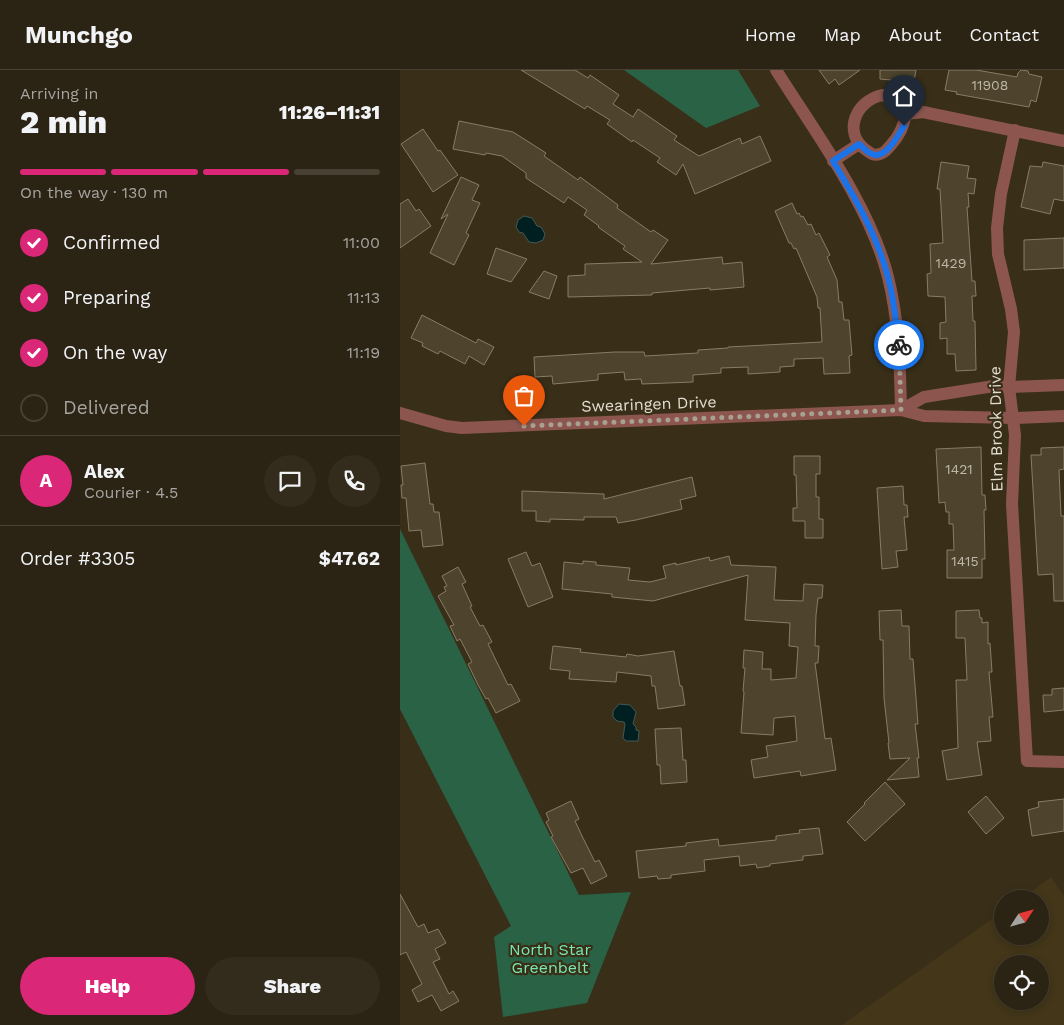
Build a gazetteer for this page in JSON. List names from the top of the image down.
{
  "streets": {
    "street": ["Swearingen Drive", "Elm Brook Drive"]
  },
  "crossings": [
    ["Swearingen Drive", "Elm Brook Drive"]
  ],
  "parks": ["North Star Greenbelt"],
  "house_numbers": [
    "11908",
    "1429",
    "1421",
    "1415"
  ],
  "north": "top right",
  "page": {
    "header": "Munchgo",
    "nav": [
      "Home",
      "Map",
      "About",
      "Contact"
    ],
    "heading": ["2 min", "Arriving in", "11:26–11:31"],
    "panel": [
      "Alex",
      "Courier · 4.5",
      "Order #3305",
      "$47.62"
    ],
    "bar": "On the way · 130 m",
    "list": [
      ["Confirmed", "11:00"],
      ["Preparing", "11:13"],
      ["On the way", "11:19"],
      "Delivered"
    ],
    "round": "A",
    "buttons": ["Help", "Share"]
  }
}
